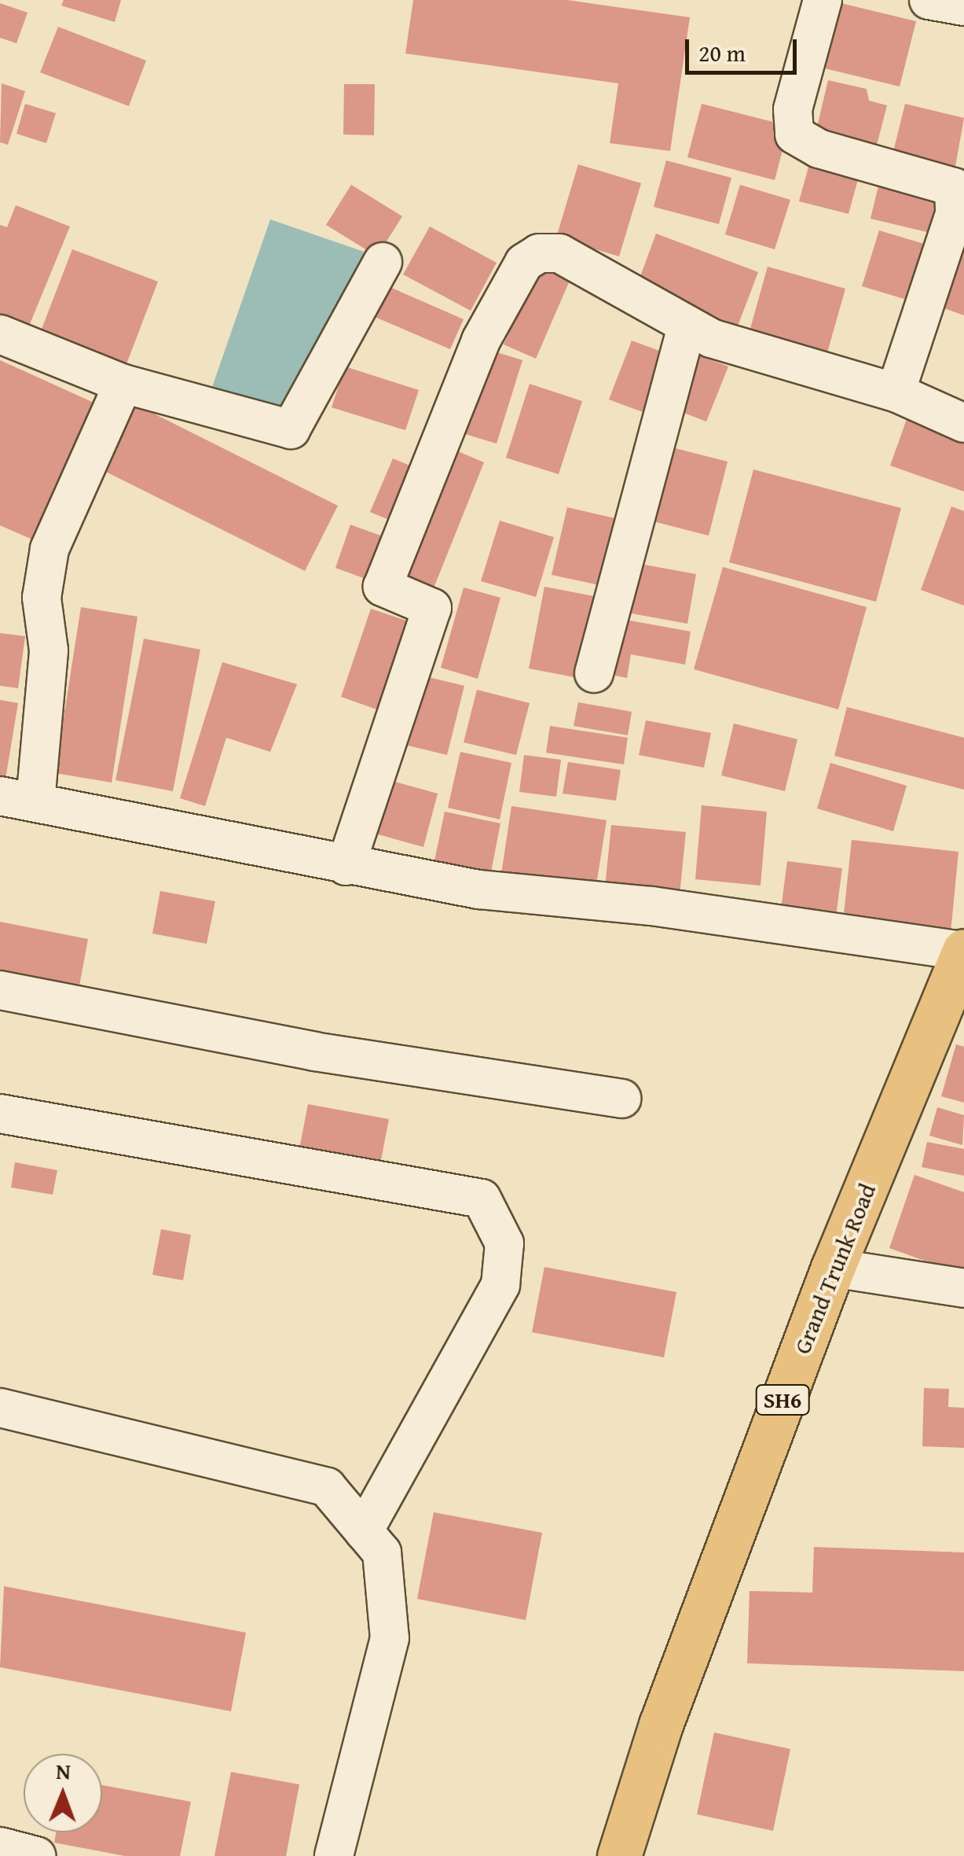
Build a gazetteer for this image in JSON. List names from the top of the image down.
{
  "streets": {
    "main road": ["Grand Trunk Road", "SH6"]
  },
  "scale_bar": "20 m",
  "north": "top"
}
